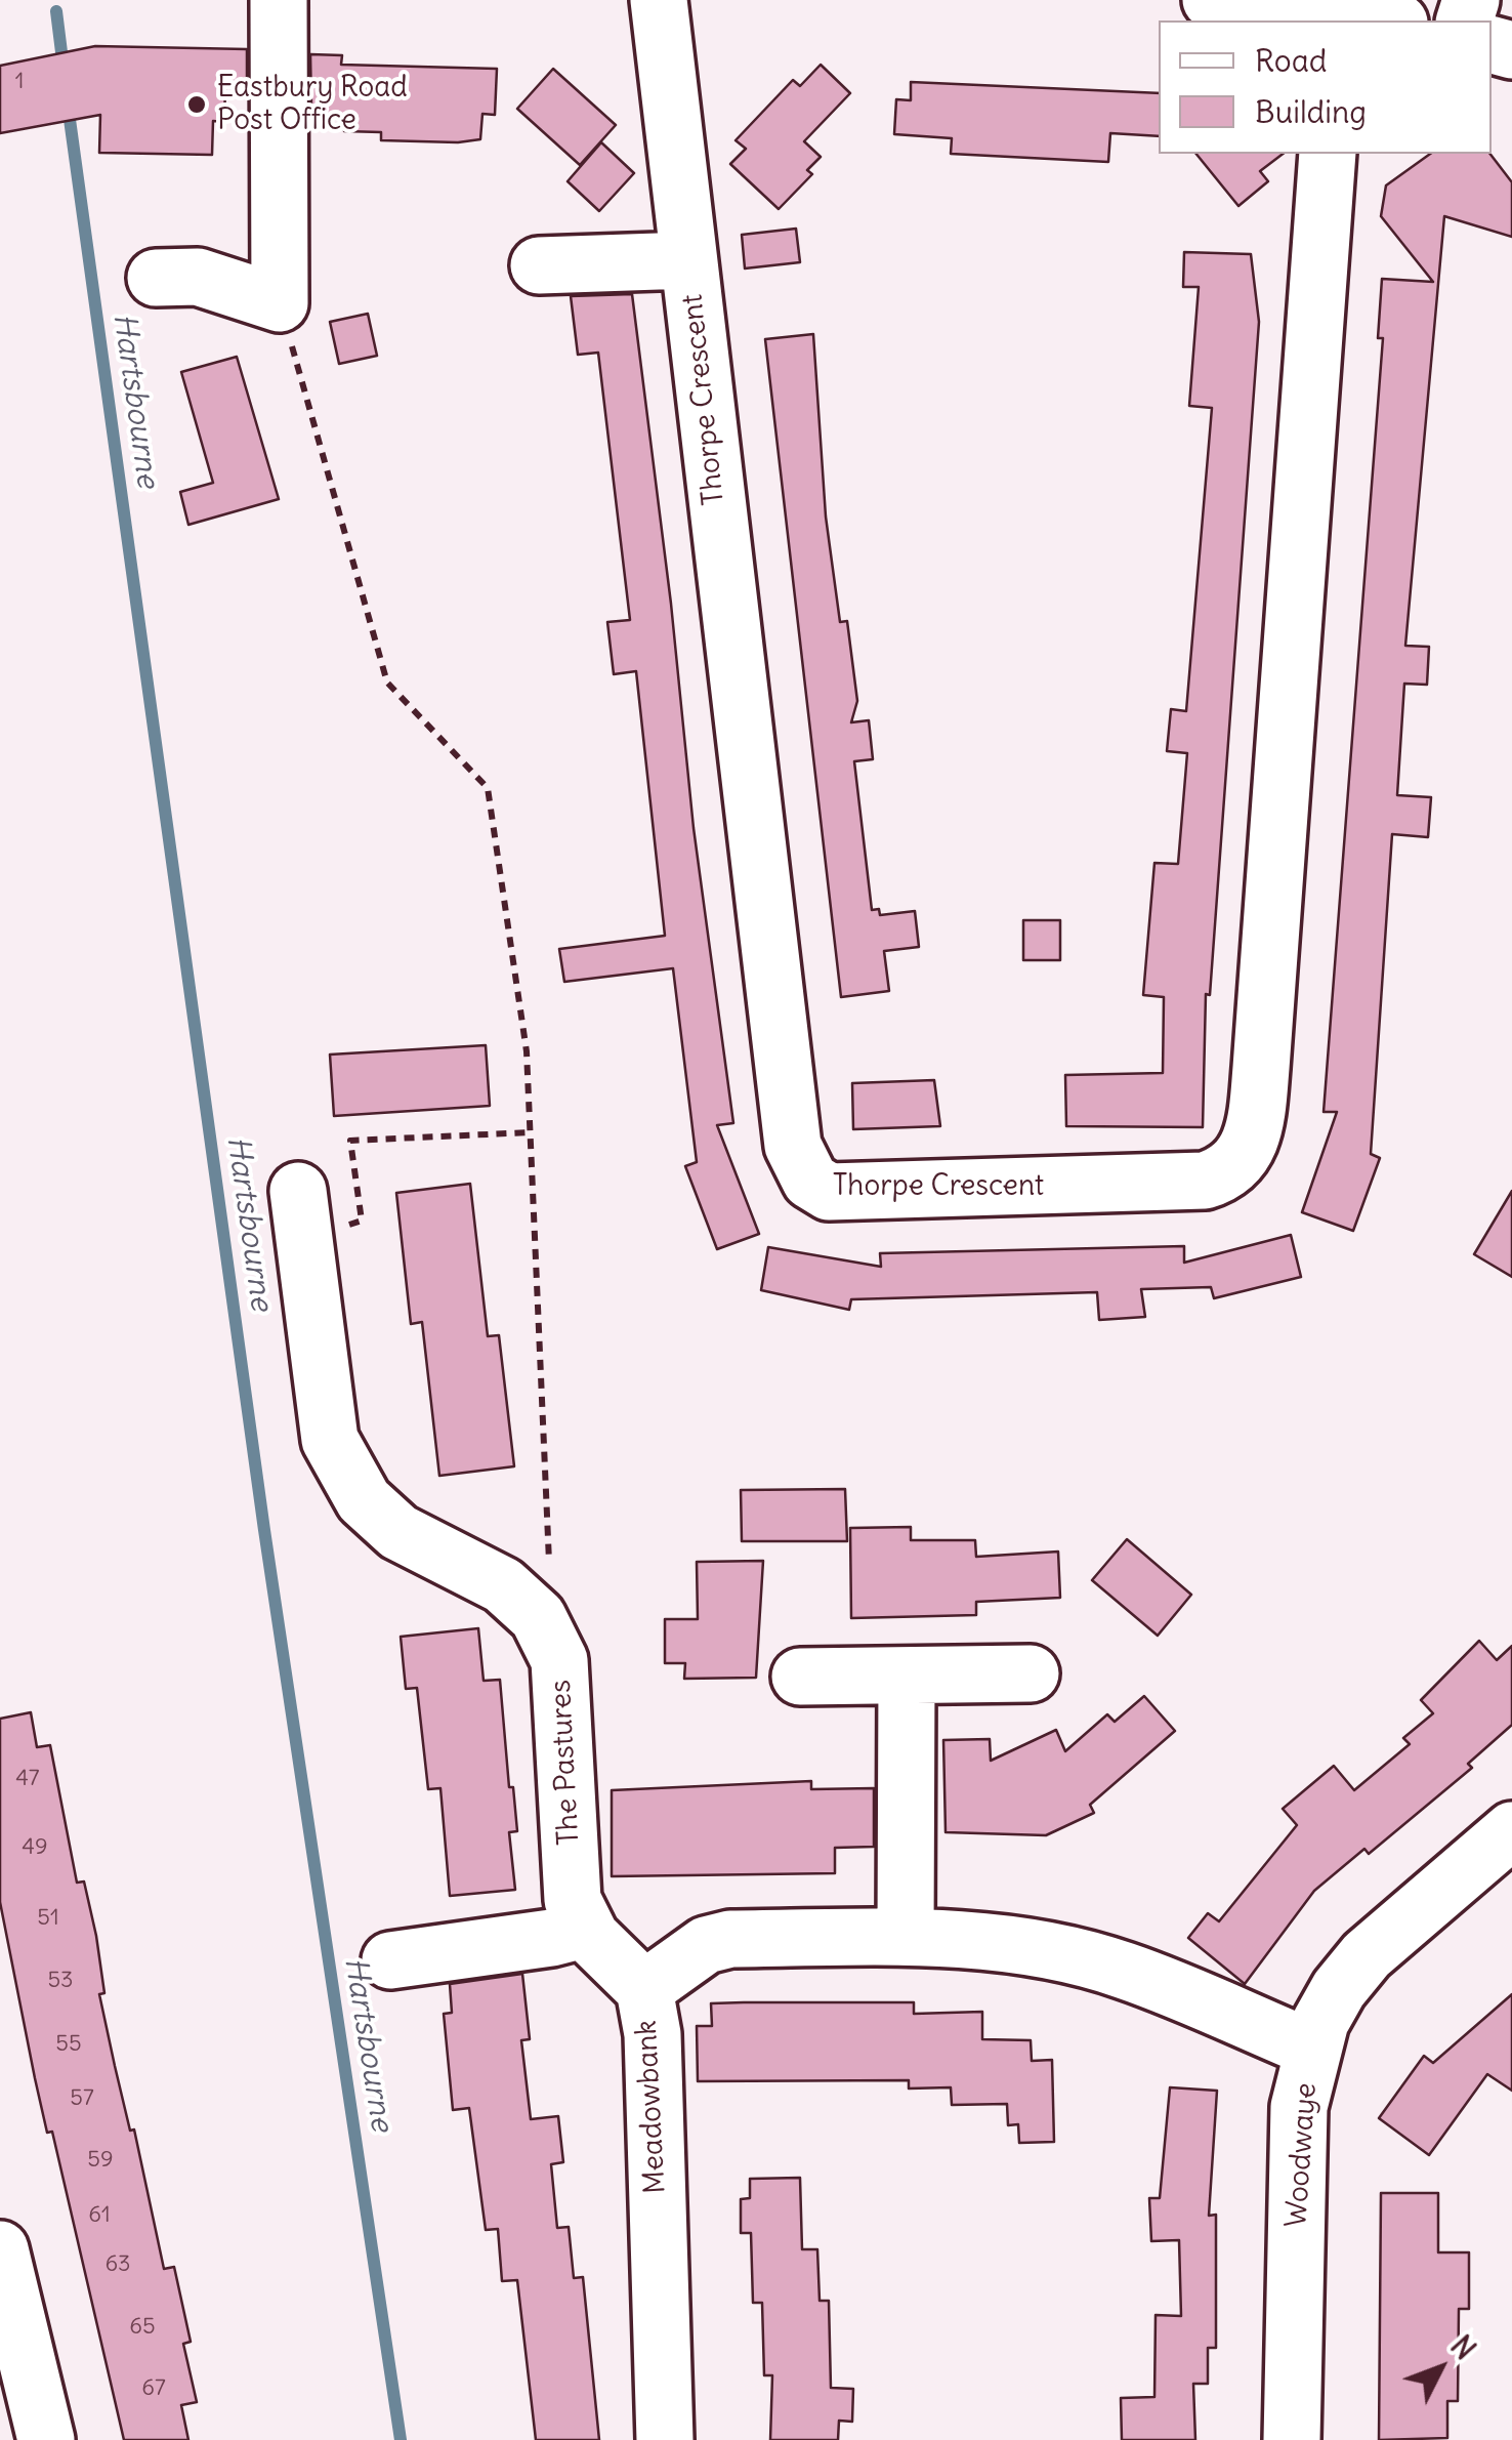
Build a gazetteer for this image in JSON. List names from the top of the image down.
{
  "streets": {
    "street": [
      "Thorpe Crescent",
      "The Pastures",
      "Meadowbank",
      "Woodwaye"
    ]
  },
  "crossings": [
    ["The Pastures", "Meadowbank"],
    ["Meadowbank", "Woodwaye"]
  ],
  "water": ["Hartsbourne"],
  "places": ["Eastbury Road Post Office"],
  "house_numbers": [
    "1",
    "47",
    "49",
    "51",
    "53",
    "55",
    "57",
    "59",
    "61",
    "63",
    "65",
    "67"
  ],
  "legend": ["Road", "Building"],
  "north": "top right"
}
